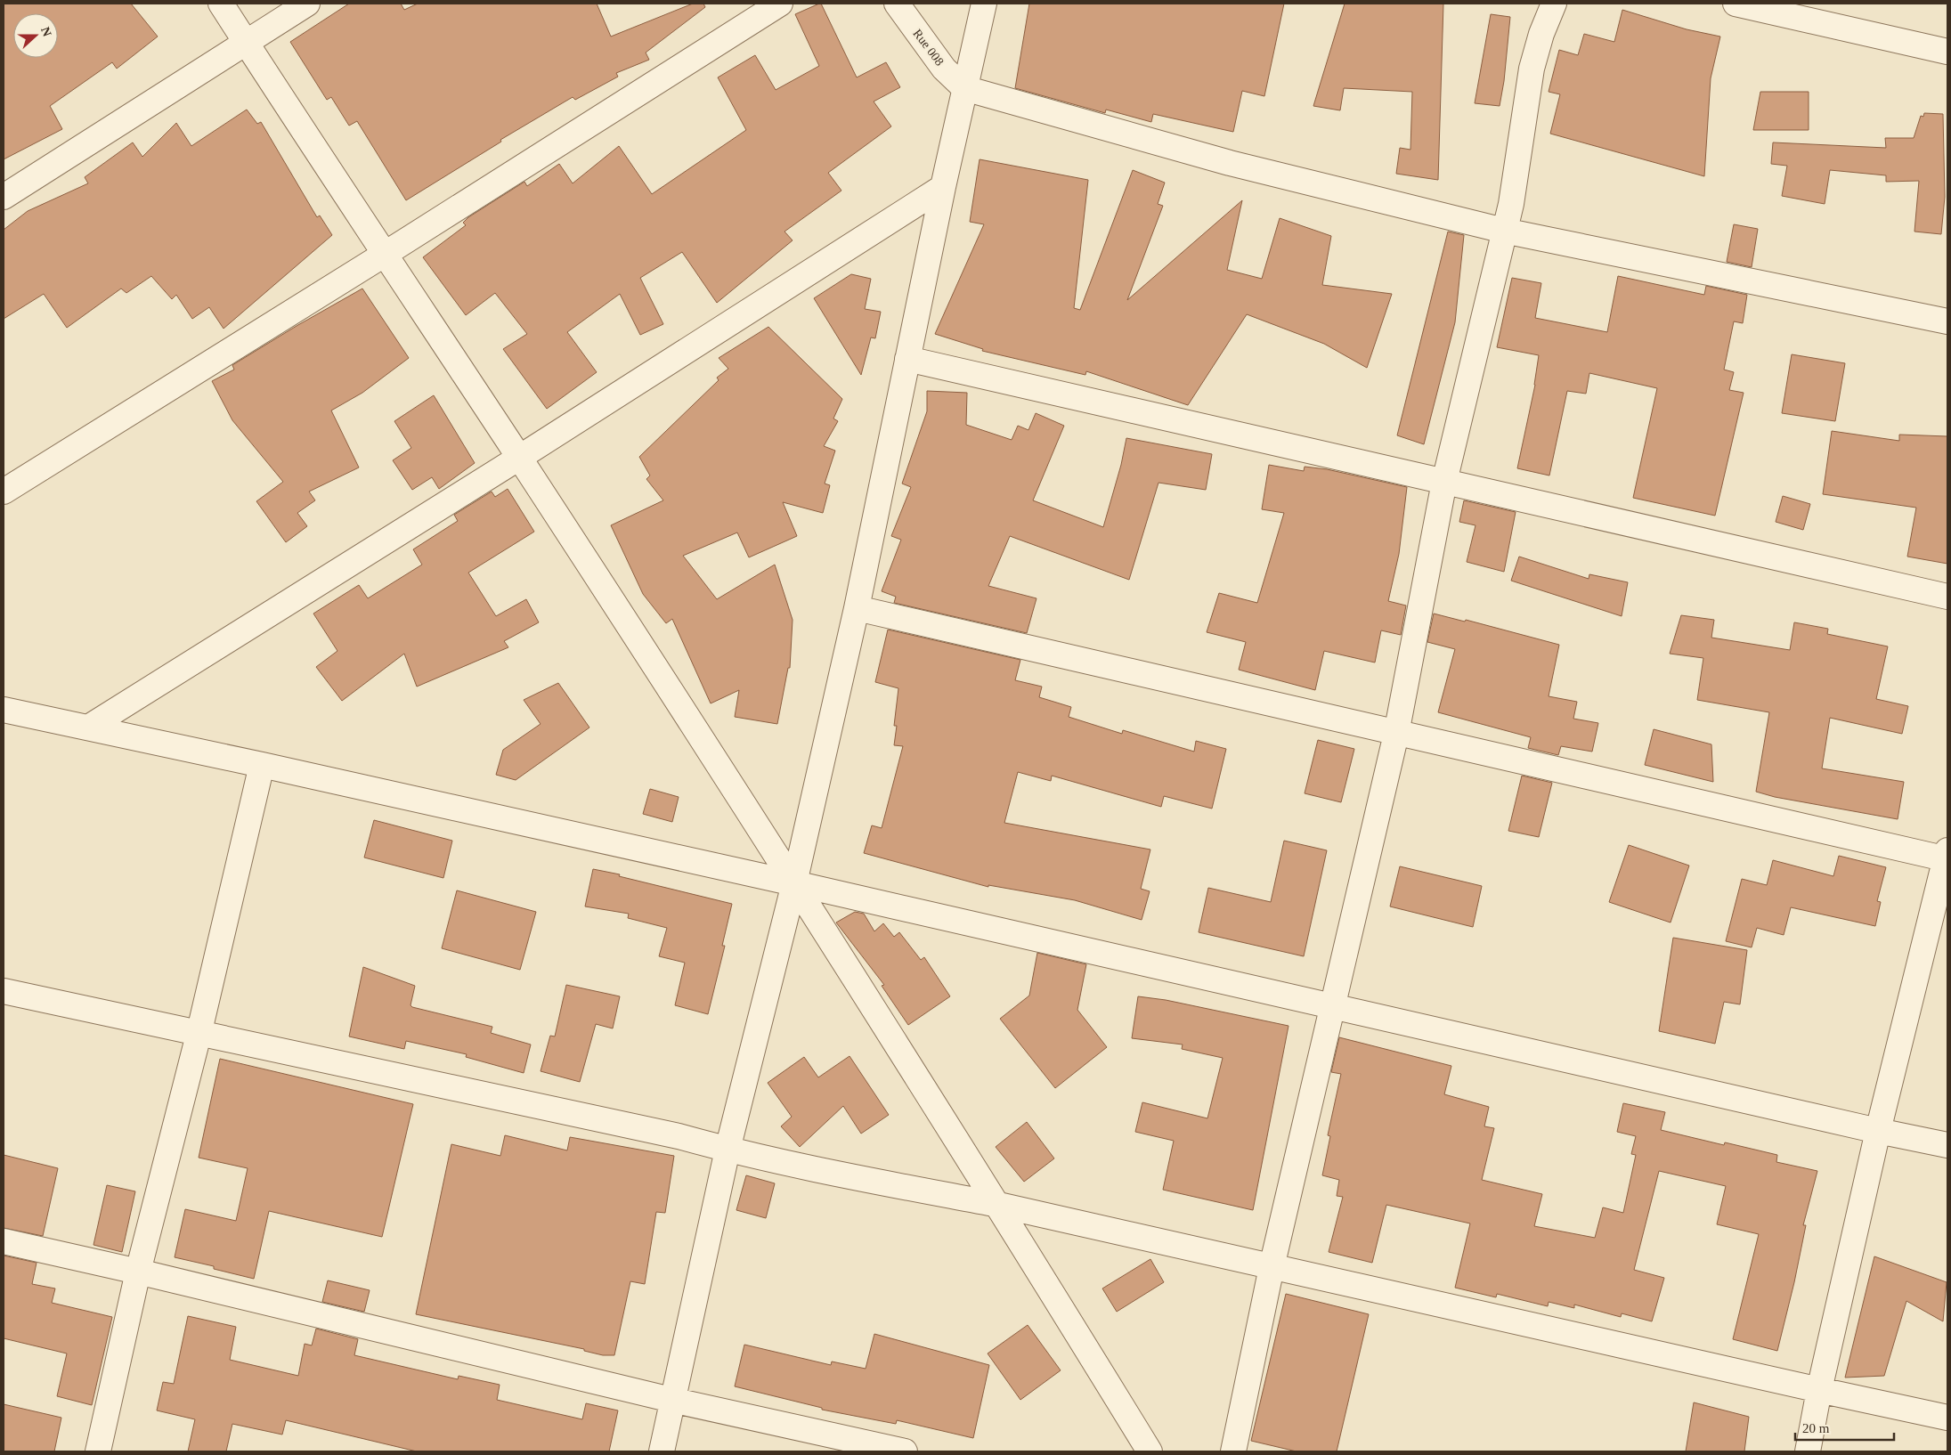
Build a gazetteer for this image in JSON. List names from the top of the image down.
{
  "streets": {
    "street": ["Rue 008"]
  },
  "scale_bar": "20 m",
  "north": "right"
}
